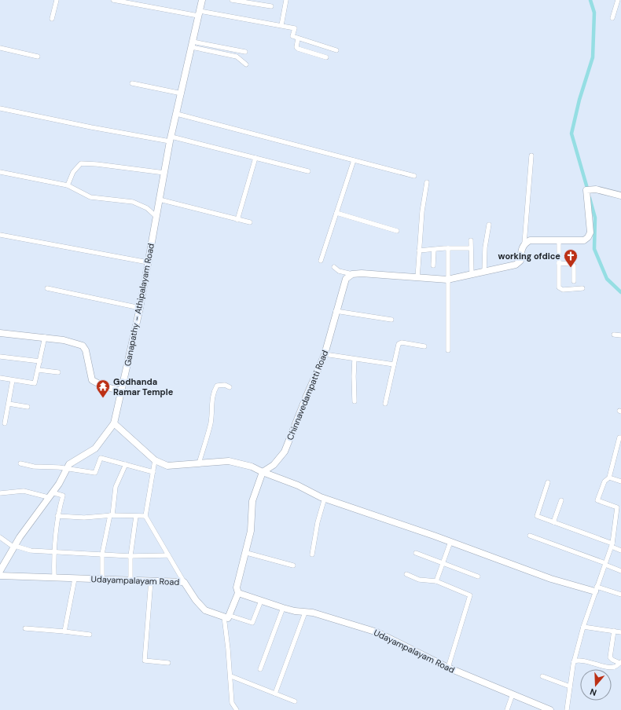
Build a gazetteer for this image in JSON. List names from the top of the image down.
{
  "streets": {
    "street": ["Ganapathy - Athipalayam Road", "Chinnavedampatti Road", "Udayampalayam Road"]
  },
  "places": {
    "church": ["working ofdice"],
    "temple": ["Godhanda Ramar Temple"]
  },
  "north": "bottom"
}
